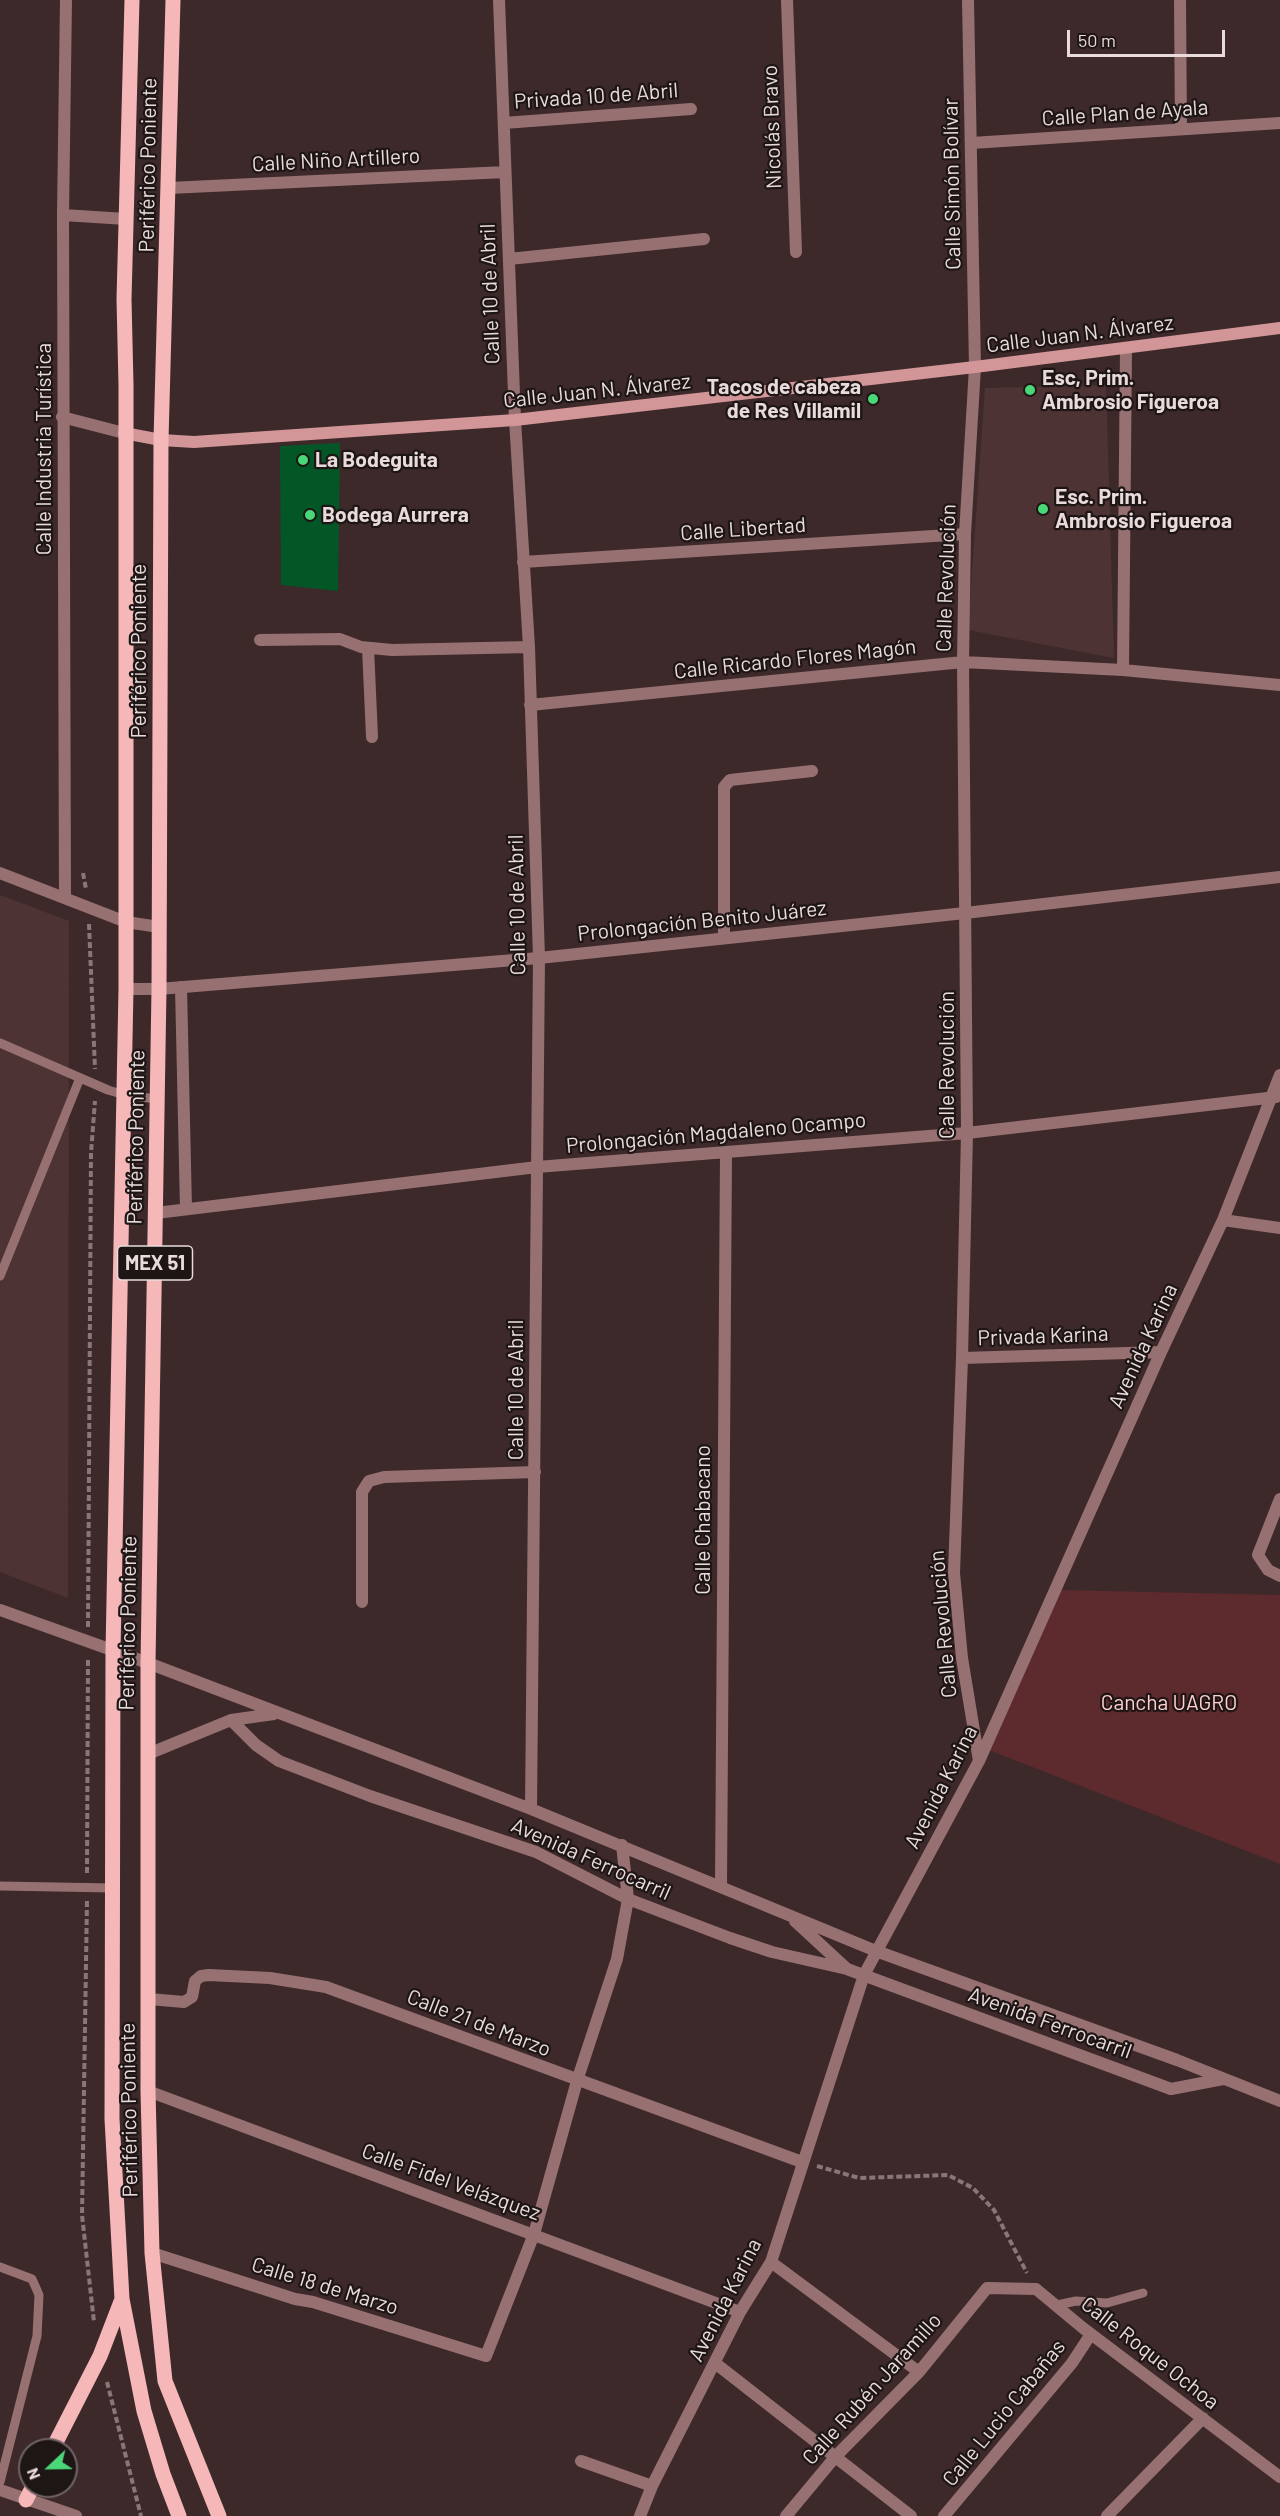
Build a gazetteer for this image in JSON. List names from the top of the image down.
{
  "streets": {
    "main road": ["Periférico Poniente", "Calle Juan N. Álvarez", "MEX 51"],
    "street": [
      "Privada 10 de Abril",
      "Calle Plan de Ayala",
      "Nicolás Bravo",
      "Calle Niño Artillero",
      "Calle Simón Bolívar",
      "Calle 10 de Abril",
      "Calle Industria Turística",
      "Calle Libertad",
      "Calle Revolución",
      "Calle Ricardo Flores Magón",
      "Prolongación Benito Juárez",
      "Prolongación Magdaleno Ocampo",
      "Privada Karina",
      "Avenida Karina",
      "Calle Chabacano",
      "Avenida Ferrocarril",
      "Calle 21 de Marzo",
      "Calle Fidel Velázquez",
      "Calle 18 de Marzo",
      "Calle Roque Ochoa",
      "Calle Rubén Jaramillo",
      "Calle Lucio Cabañas"
    ]
  },
  "crossings": [
    ["Privada 10 de Abril", "Calle 10 de Abril"],
    ["Calle Plan de Ayala", "Calle Simón Bolívar"],
    ["Calle Niño Artillero", "Periférico Poniente"],
    ["Calle Niño Artillero", "Calle 10 de Abril"],
    ["Periférico Poniente", "Calle Juan N. Álvarez"],
    ["Periférico Poniente", "Prolongación Benito Juárez"],
    ["Periférico Poniente", "Prolongación Magdaleno Ocampo"],
    ["Periférico Poniente", "Calle 21 de Marzo"],
    ["Periférico Poniente", "Calle Fidel Velázquez"],
    ["Periférico Poniente", "Calle 18 de Marzo"],
    ["Calle Simón Bolívar", "Calle Juan N. Álvarez"],
    ["Calle Simón Bolívar", "Calle Revolución"],
    ["Calle 10 de Abril", "Calle Juan N. Álvarez"],
    ["Calle 10 de Abril", "Calle Libertad"],
    ["Calle 10 de Abril", "Calle Ricardo Flores Magón"],
    ["Calle 10 de Abril", "Prolongación Benito Juárez"],
    ["Calle 10 de Abril", "Prolongación Magdaleno Ocampo"],
    ["Calle Juan N. Álvarez", "Calle Industria Turística"],
    ["Calle Juan N. Álvarez", "Calle Revolución"],
    ["Calle Libertad", "Calle Revolución"],
    ["Calle Revolución", "Calle Ricardo Flores Magón"],
    ["Calle Revolución", "Prolongación Benito Juárez"],
    ["Calle Revolución", "Prolongación Magdaleno Ocampo"],
    ["Calle Revolución", "Privada Karina"],
    ["Calle Revolución", "Avenida Karina"],
    ["Prolongación Magdaleno Ocampo", "Avenida Karina"],
    ["Prolongación Magdaleno Ocampo", "Calle Chabacano"],
    ["Privada Karina", "Avenida Karina"],
    ["Avenida Karina", "Avenida Ferrocarril"],
    ["Avenida Karina", "Calle 21 de Marzo"],
    ["Avenida Karina", "Calle Fidel Velázquez"],
    ["Calle Fidel Velázquez", "Calle 18 de Marzo"],
    ["Calle Roque Ochoa", "Calle Rubén Jaramillo"],
    ["Calle Roque Ochoa", "Calle Lucio Cabañas"]
  ],
  "parks": ["Cancha UAGRO"],
  "places": [
    "Esc, Prim. Ambrosio Figueroa",
    "Tacos de cabeza de Res Villamil",
    "La Bodeguita",
    "Esc. Prim. Ambrosio Figueroa",
    "Bodega Aurrera"
  ],
  "scale_bar": "50 m",
  "north": "left"
}
